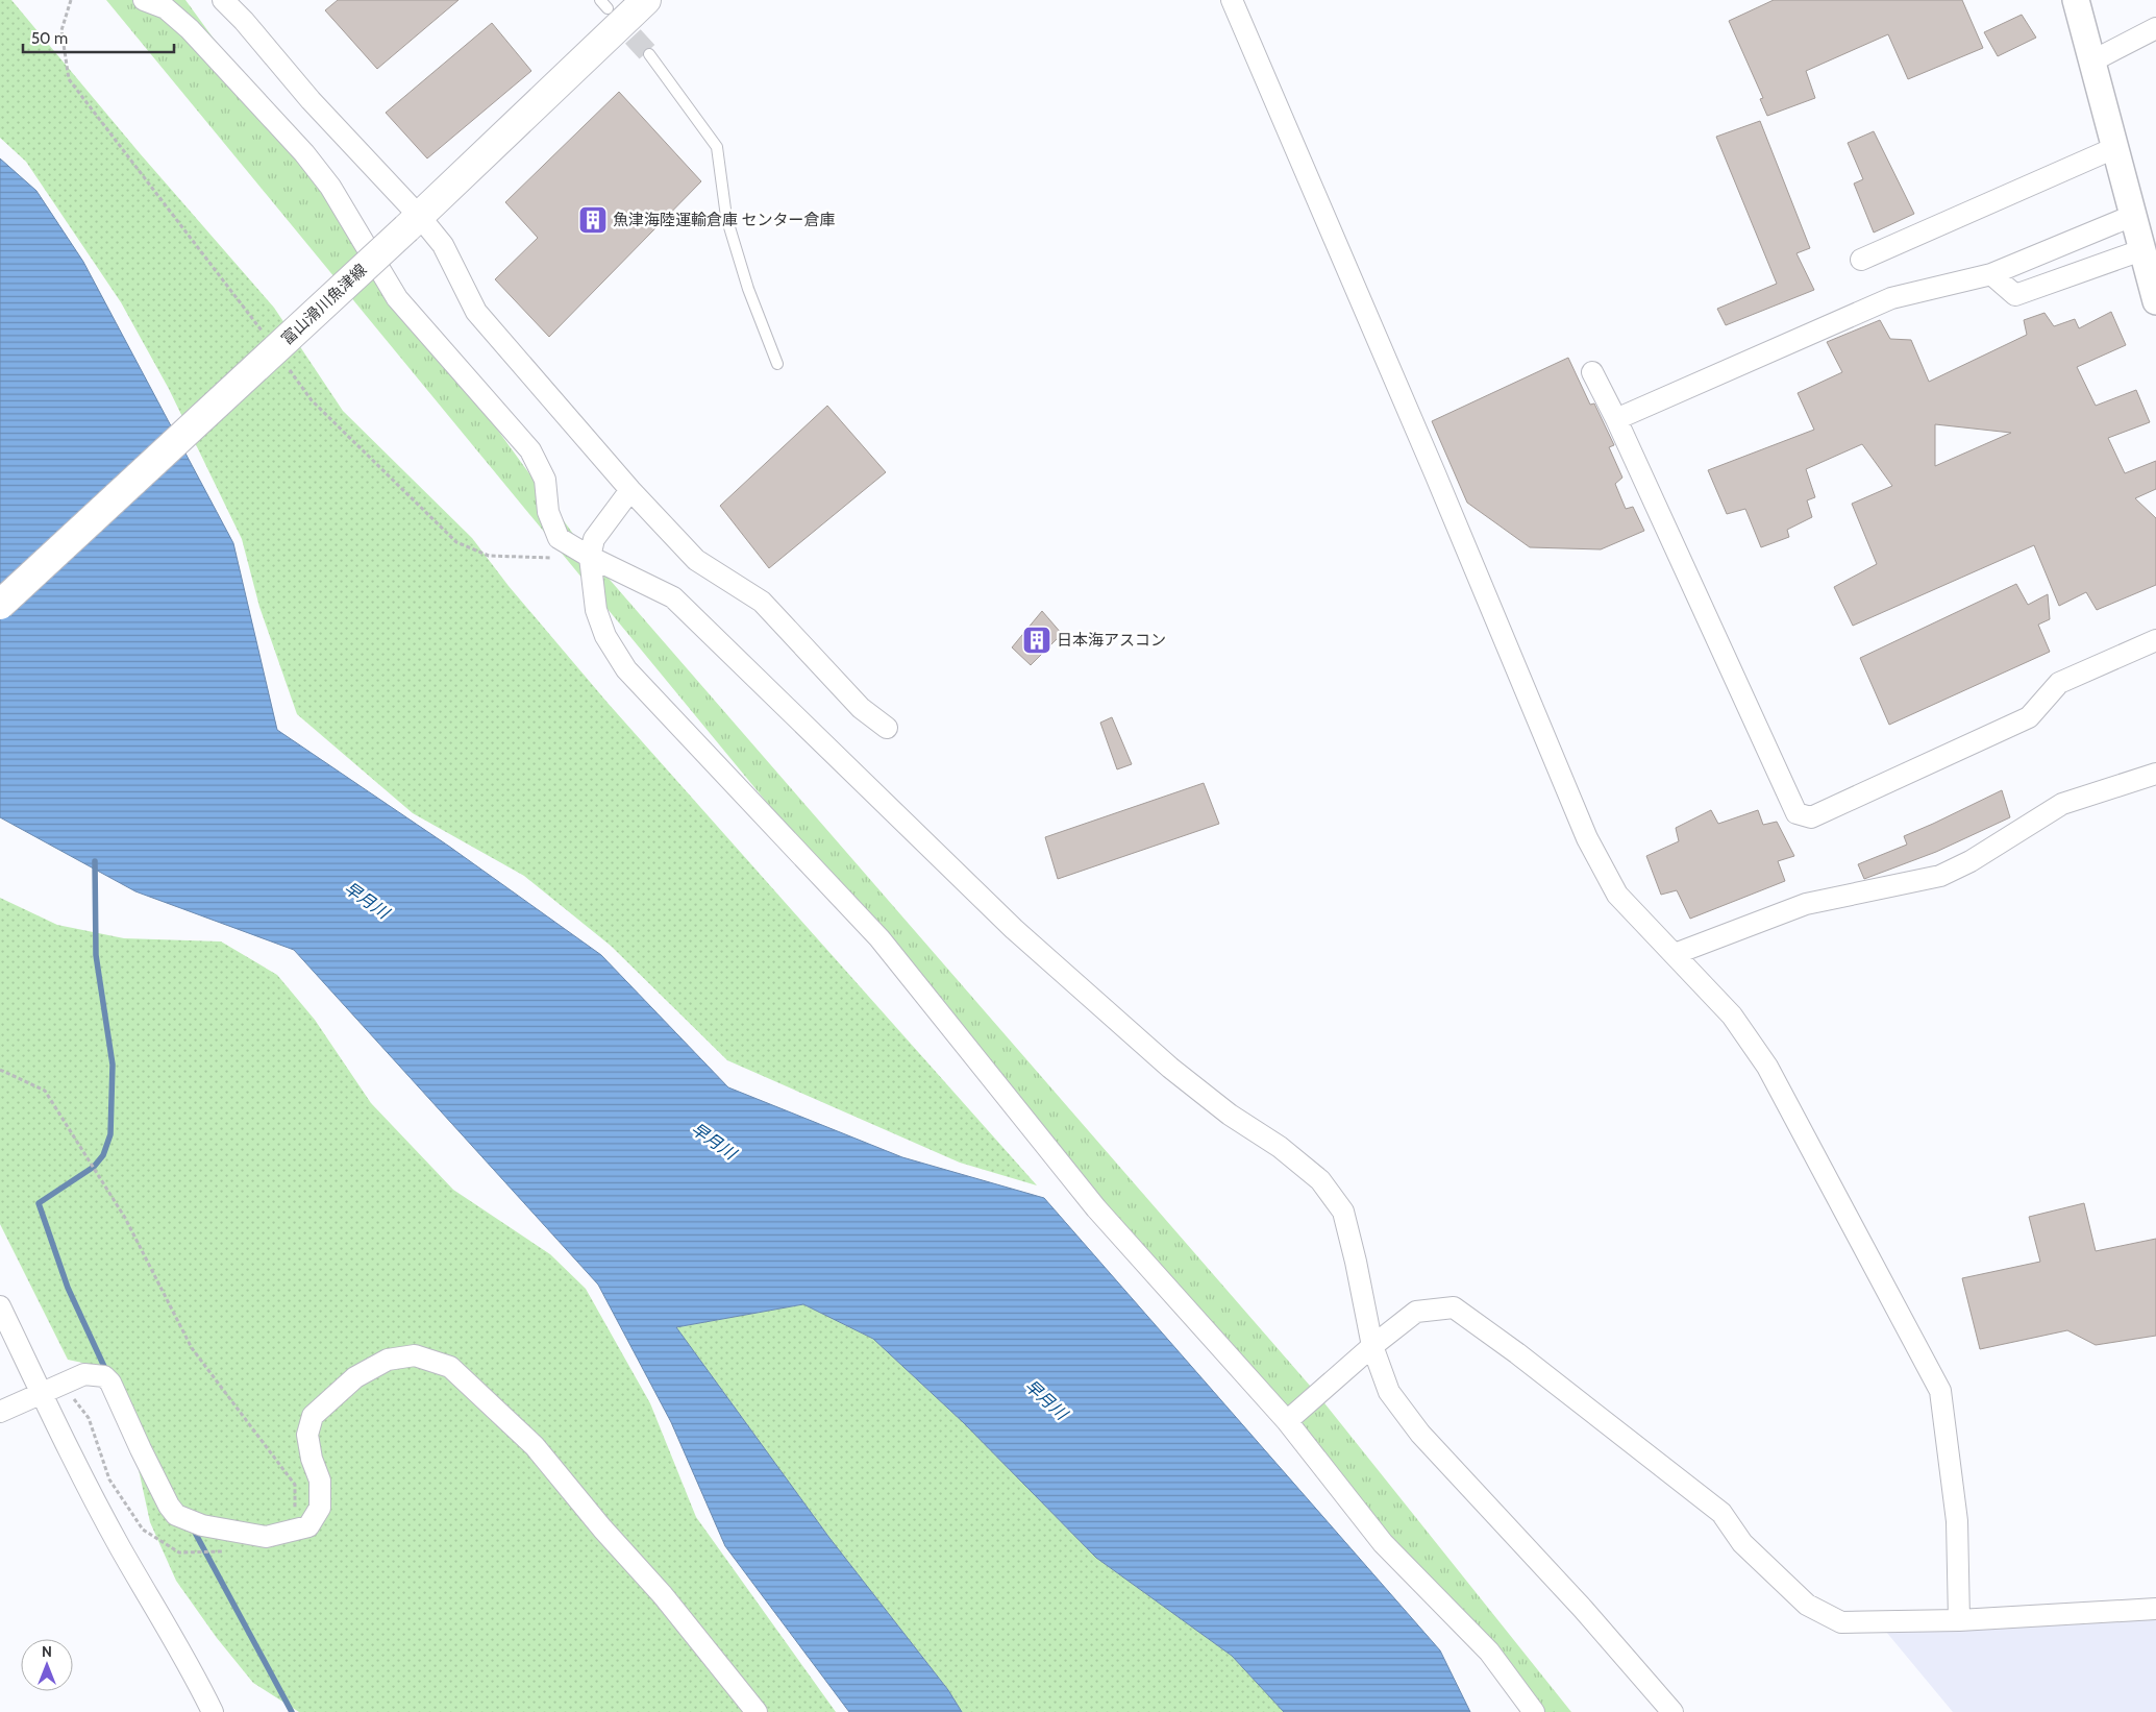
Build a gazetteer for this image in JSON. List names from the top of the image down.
{
  "streets": {
    "main road": ["富山滑川魚津線"]
  },
  "water": ["早月川"],
  "places": {
    "building": ["魚津海陸運輸倉庫 センター倉庫", "日本海アスコン"]
  },
  "scale_bar": "50 m",
  "north": "top"
}
